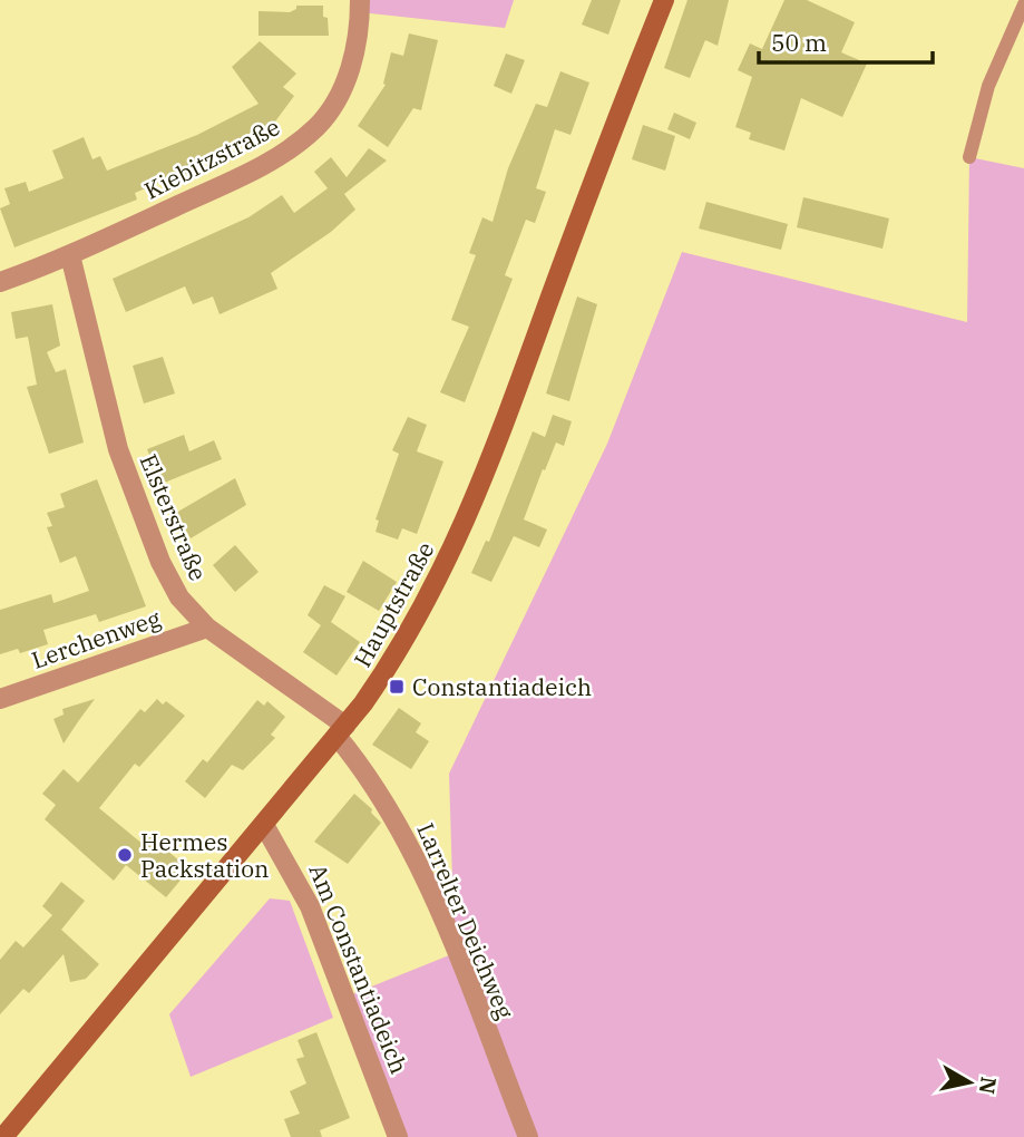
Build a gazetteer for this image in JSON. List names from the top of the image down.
{
  "streets": {
    "street": [
      "Kiebitzstraße",
      "Elsterstraße",
      "Hauptstraße",
      "Lerchenweg",
      "Larrelter Deichweg",
      "Am Constantiadeich"
    ]
  },
  "crossings": [
    ["Kiebitzstraße", "Elsterstraße"],
    ["Elsterstraße", "Hauptstraße"],
    ["Elsterstraße", "Lerchenweg"],
    ["Elsterstraße", "Larrelter Deichweg"],
    ["Hauptstraße", "Larrelter Deichweg"],
    ["Hauptstraße", "Am Constantiadeich"]
  ],
  "places": {
    "transit": ["Constantiadeich"],
    "other": ["Hermes Packstation"]
  },
  "scale_bar": "50 m",
  "north": "right"
}
